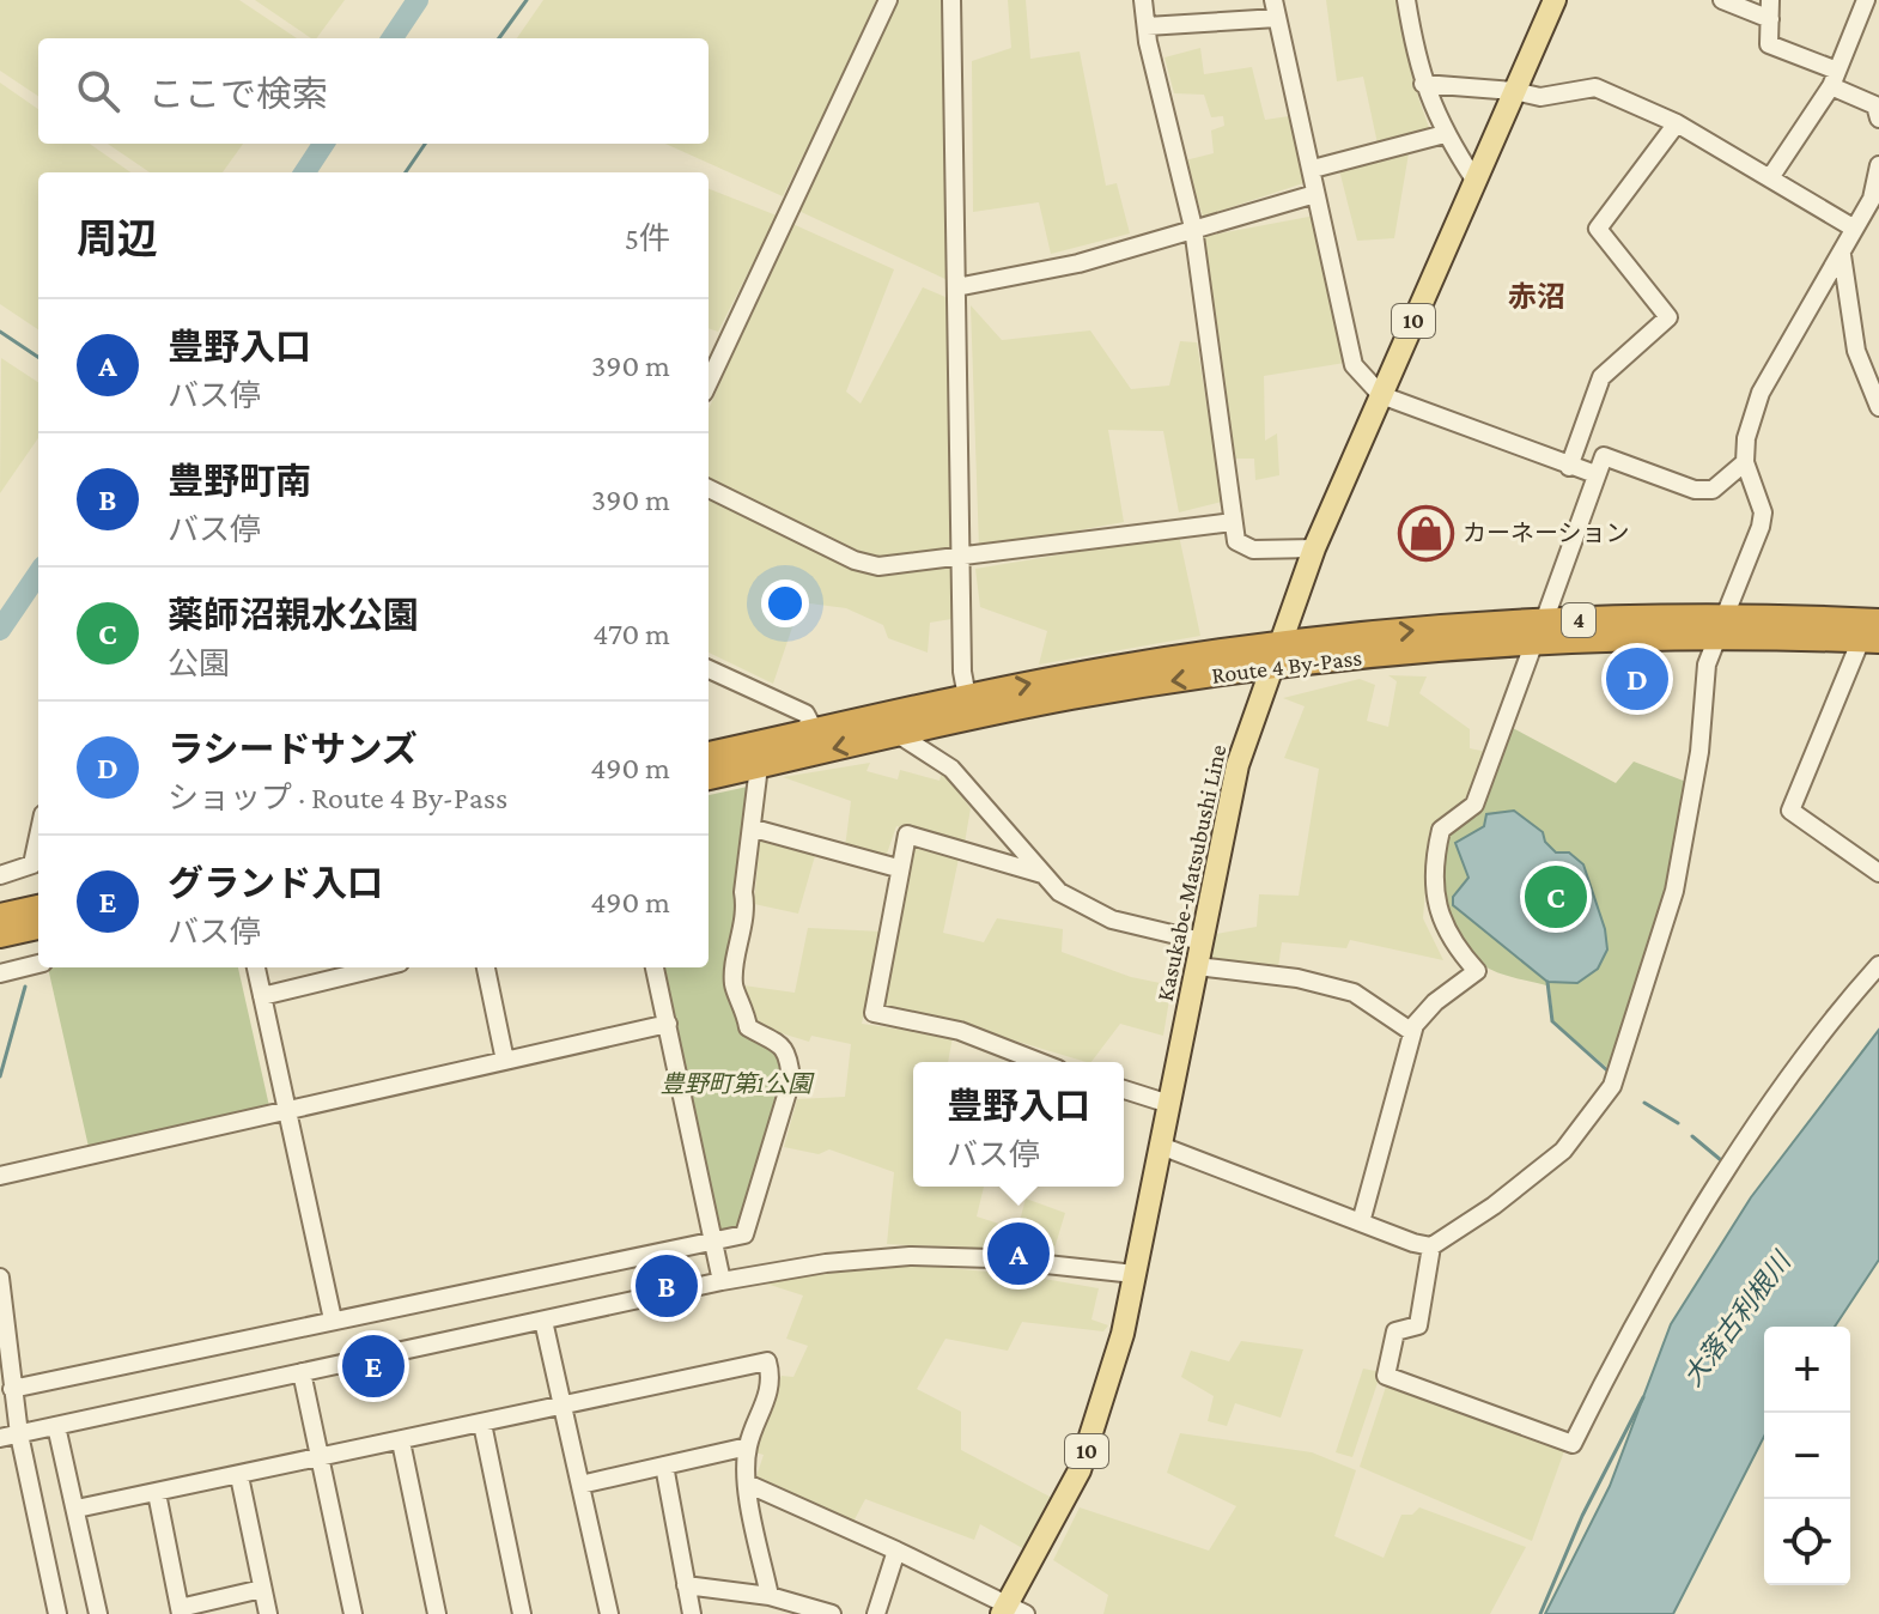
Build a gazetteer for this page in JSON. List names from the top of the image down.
{
  "streets": {
    "highway": ["4", "Route 4 By-Pass"],
    "main road": ["10", "Kasukabe-Matsubushi Line"]
  },
  "crossings": [
    ["Route 4 By-Pass", "Kasukabe-Matsubushi Line"]
  ],
  "districts": ["赤沼"],
  "water": ["大落古利根川"],
  "parks": ["豊野町第1公園"],
  "places": {
    "shop": ["カーネーション"]
  },
  "page": {
    "search": "ここで検索",
    "heading": ["周辺", "5件"],
    "list": [
      {
        "mark": "A",
        "name": "豊野入口",
        "note": "バス停",
        "value": "390 m"
      },
      {
        "mark": "B",
        "name": "豊野町南",
        "note": "バス停",
        "value": "390 m"
      },
      {
        "mark": "C",
        "name": "薬師沼親水公園",
        "note": "公園",
        "value": "470 m"
      },
      {
        "mark": "D",
        "name": "ラシードサンズ",
        "note": "ショップ · Route 4 By-Pass",
        "value": "490 m"
      },
      {
        "mark": "E",
        "name": "グランド入口",
        "note": "バス停",
        "value": "490 m"
      }
    ],
    "pins": [
      "D",
      "C",
      "A",
      "B",
      "E"
    ],
    "popup": ["豊野入口", "バス停"],
    "map_buttons": ["+", "−"]
  }
}
